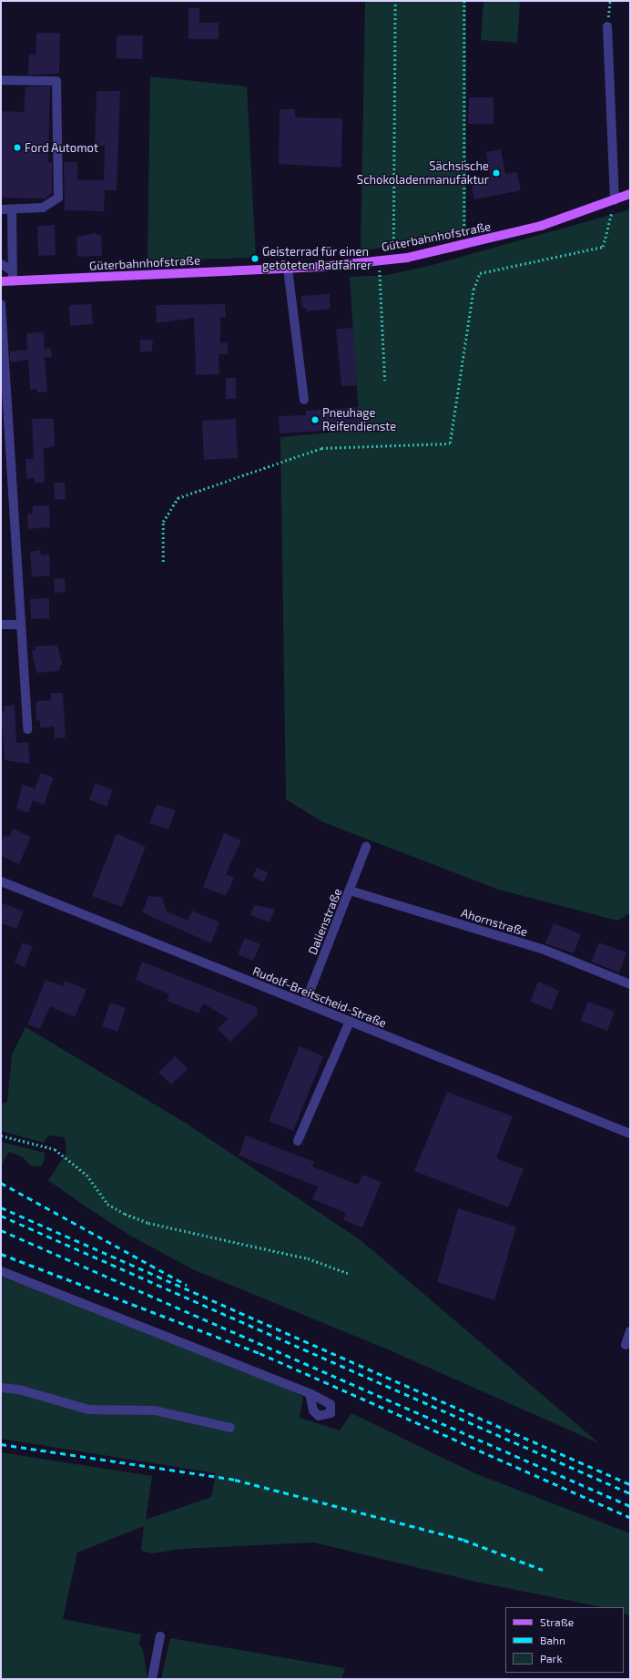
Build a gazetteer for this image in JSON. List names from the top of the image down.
{
  "streets": {
    "main road": ["Güterbahnhofstraße"],
    "street": ["Dalienstraße", "Ahornstraße", "Rudolf-Breitscheid-Straße"]
  },
  "crossings": [
    ["Dalienstraße", "Ahornstraße"],
    ["Dalienstraße", "Rudolf-Breitscheid-Straße"]
  ],
  "places": [
    "Ford Automot",
    "Sächsische Schokoladenmanufaktur",
    "Geisterrad für einen getöteten Radfahrer",
    "Pneuhage Reifendienste"
  ],
  "legend": ["Straße", "Bahn", "Park"]
}
